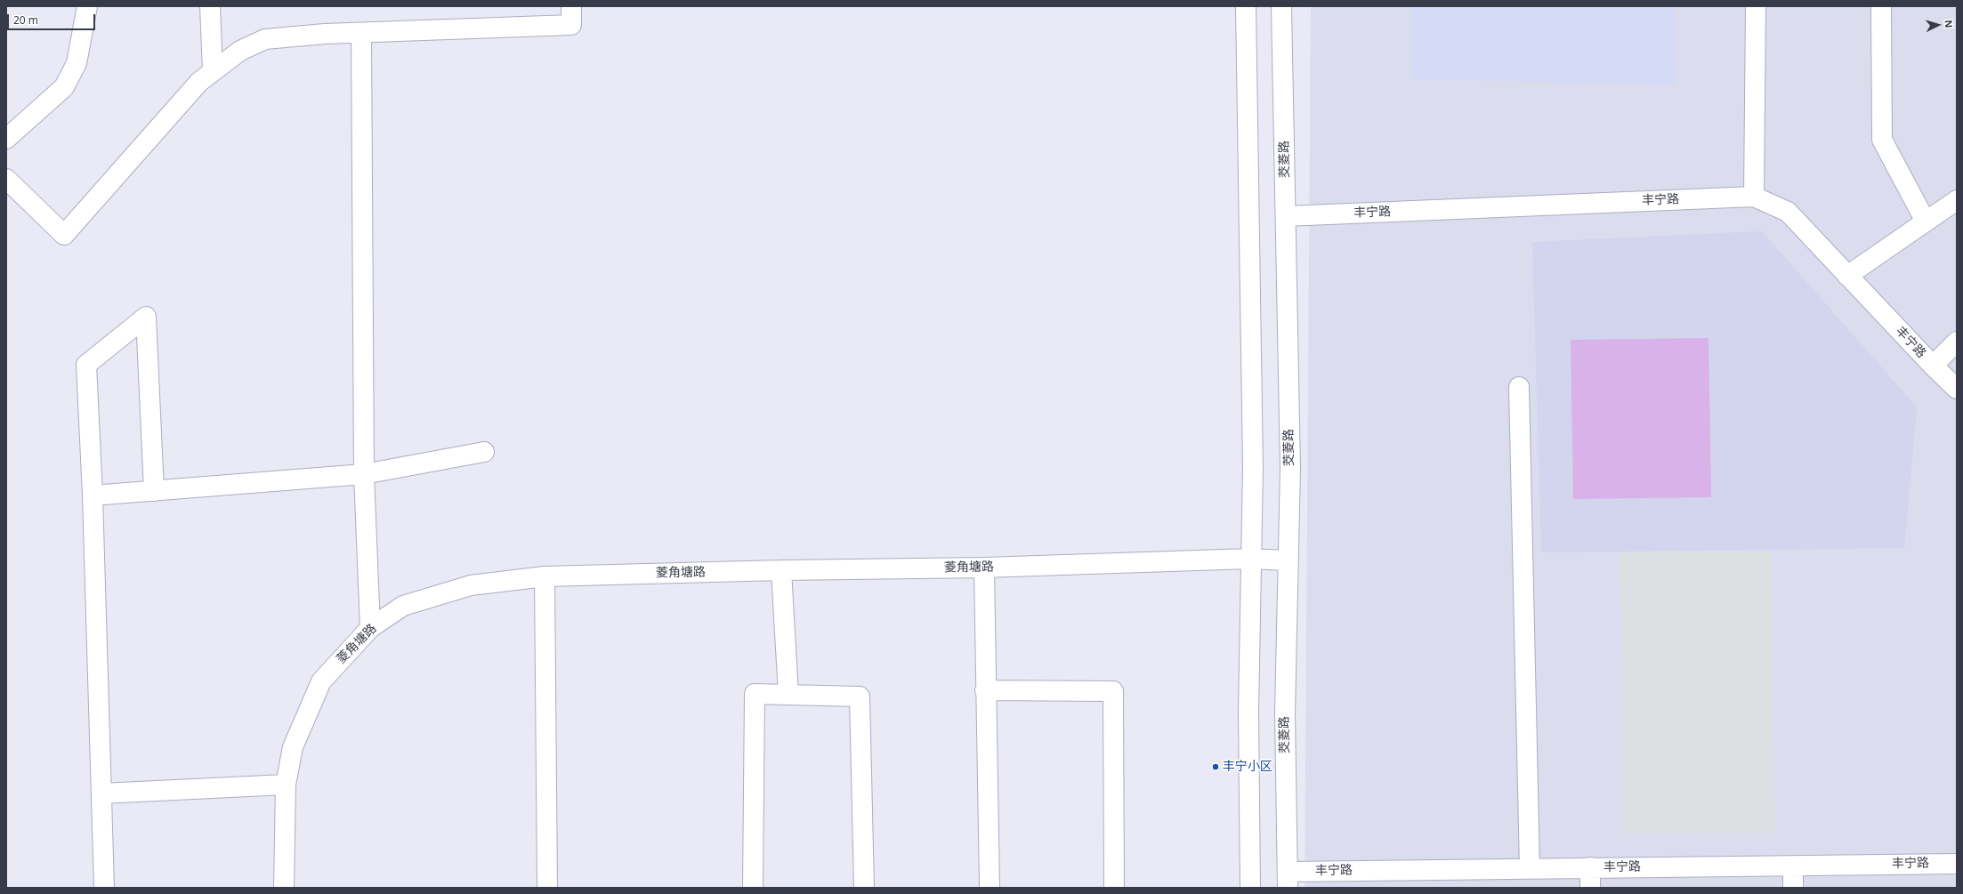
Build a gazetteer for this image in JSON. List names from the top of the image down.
{
  "streets": {
    "street": ["茭菱路", "丰宁路", "菱角塘路"]
  },
  "crossings": [
    ["茭菱路", "丰宁路"],
    ["茭菱路", "菱角塘路"]
  ],
  "places": ["丰宁小区"],
  "scale_bar": "20 m",
  "north": "right"
}
